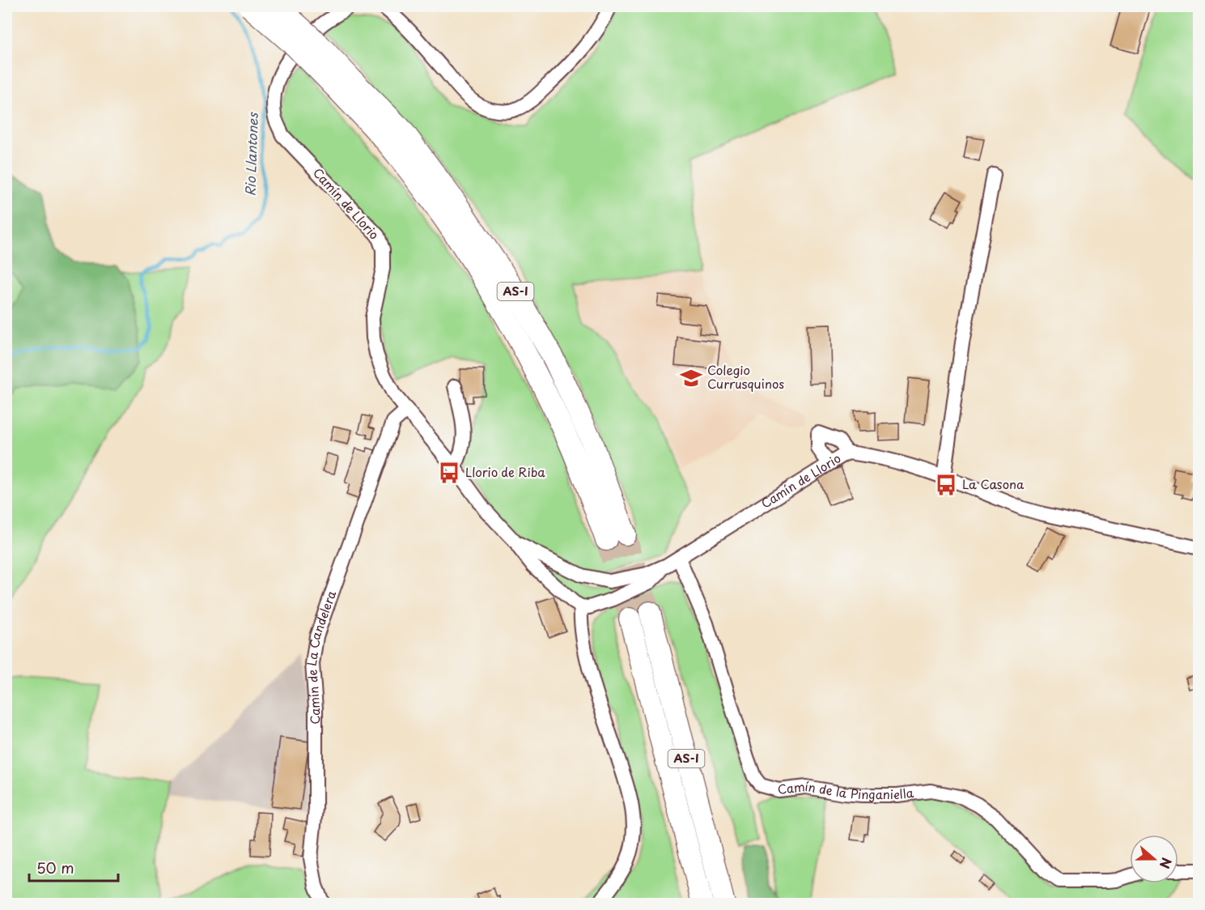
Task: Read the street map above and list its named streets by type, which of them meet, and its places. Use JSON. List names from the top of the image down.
{
  "streets": {
    "highway": ["AS-I"],
    "street": ["Camín de Llorio", "Camín de La Candelera", "Camín de la Pinganiella"]
  },
  "crossings": [
    ["Camín de Llorio", "Camín de La Candelera"],
    ["Camín de Llorio", "Camín de la Pinganiella"]
  ],
  "water": ["Rio Llantones"],
  "places": {
    "school or university": ["Colegio Currusquinos"],
    "bus stop": ["Llorio de Riba", "La Casona"]
  },
  "scale_bar": "50 m",
  "north": "right"
}
